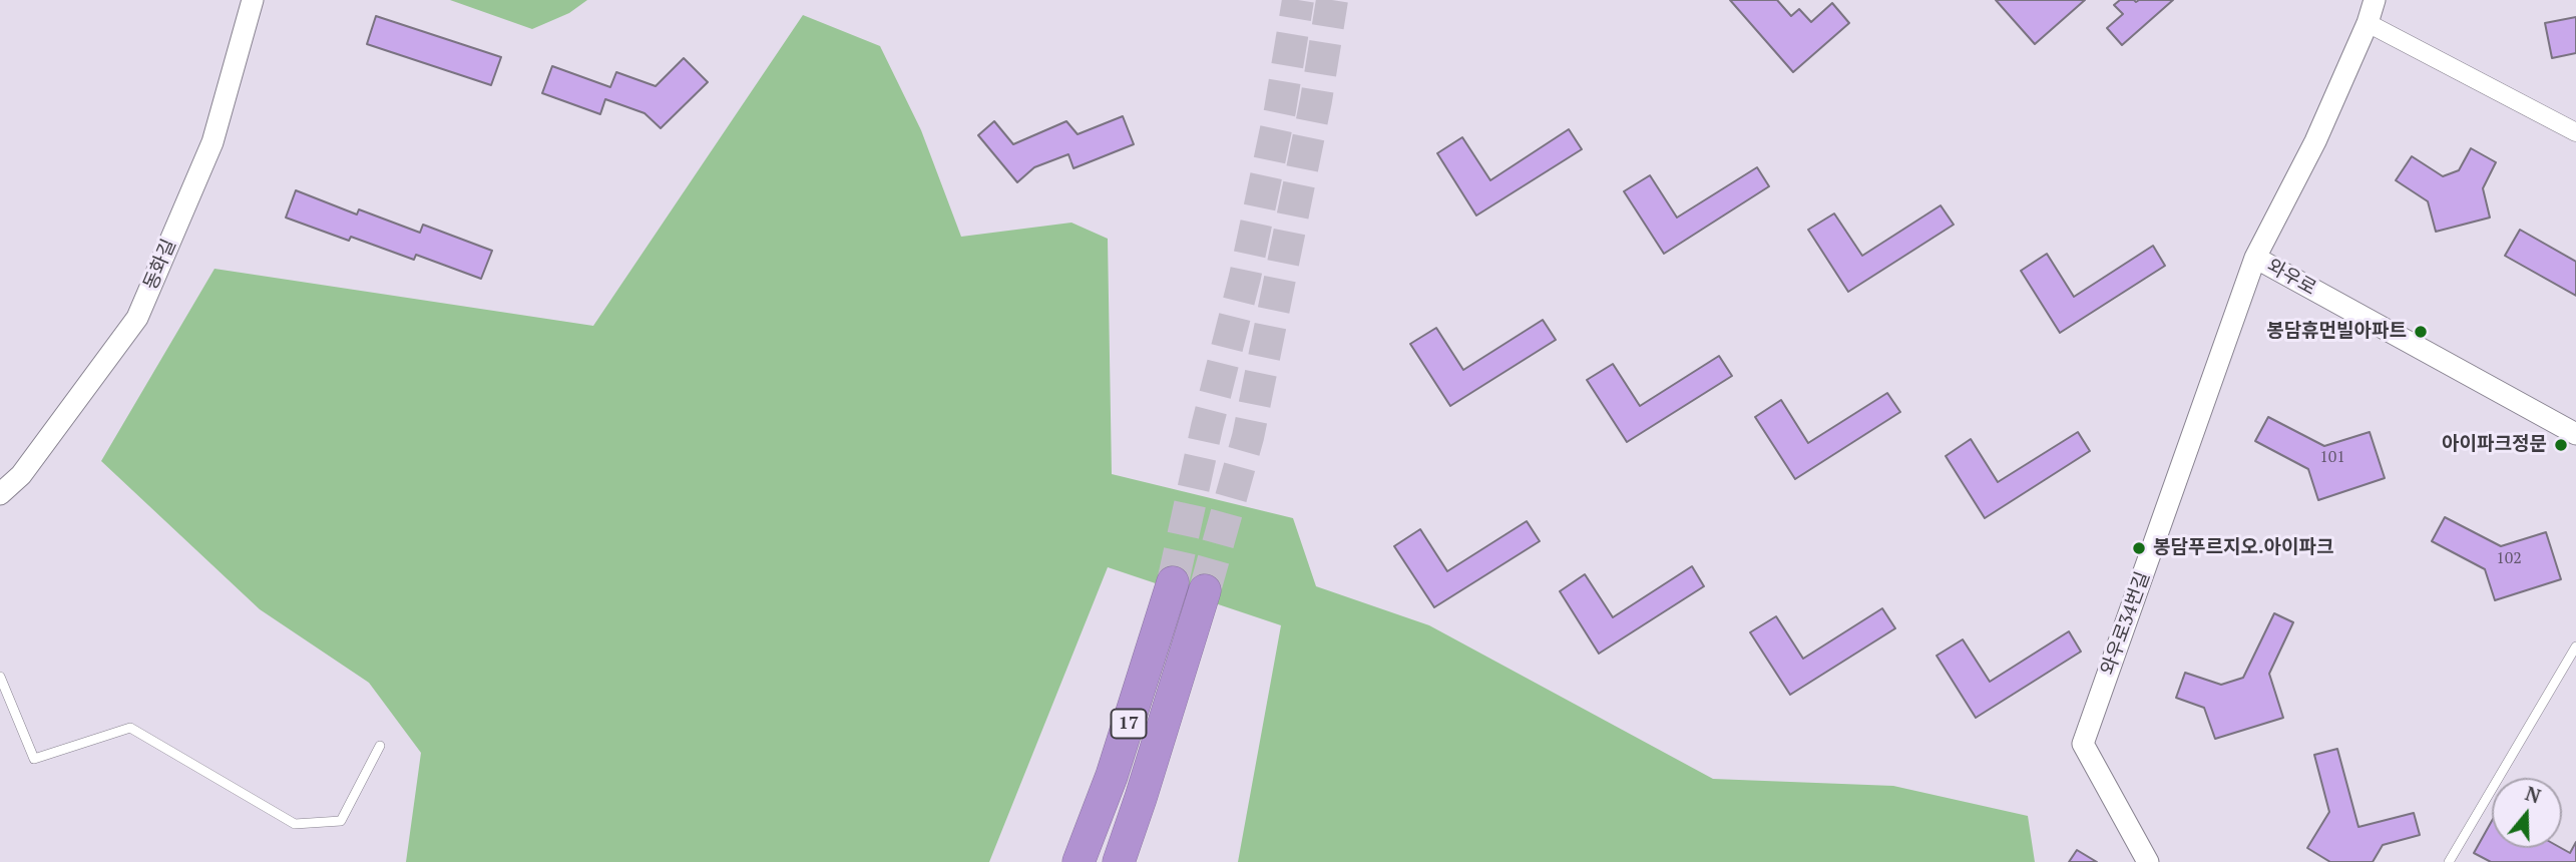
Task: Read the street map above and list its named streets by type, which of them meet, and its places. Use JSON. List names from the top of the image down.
{
  "streets": {
    "highway": ["17"],
    "street": ["동화길", "와우로", "와우로34번길"]
  },
  "crossings": [
    ["와우로", "와우로34번길"]
  ],
  "places": ["봉담휴먼빌아파트", "아이파크정문", "봉담푸르지오.아이파크"],
  "house_numbers": ["101", "102"],
  "north": "top"
}
